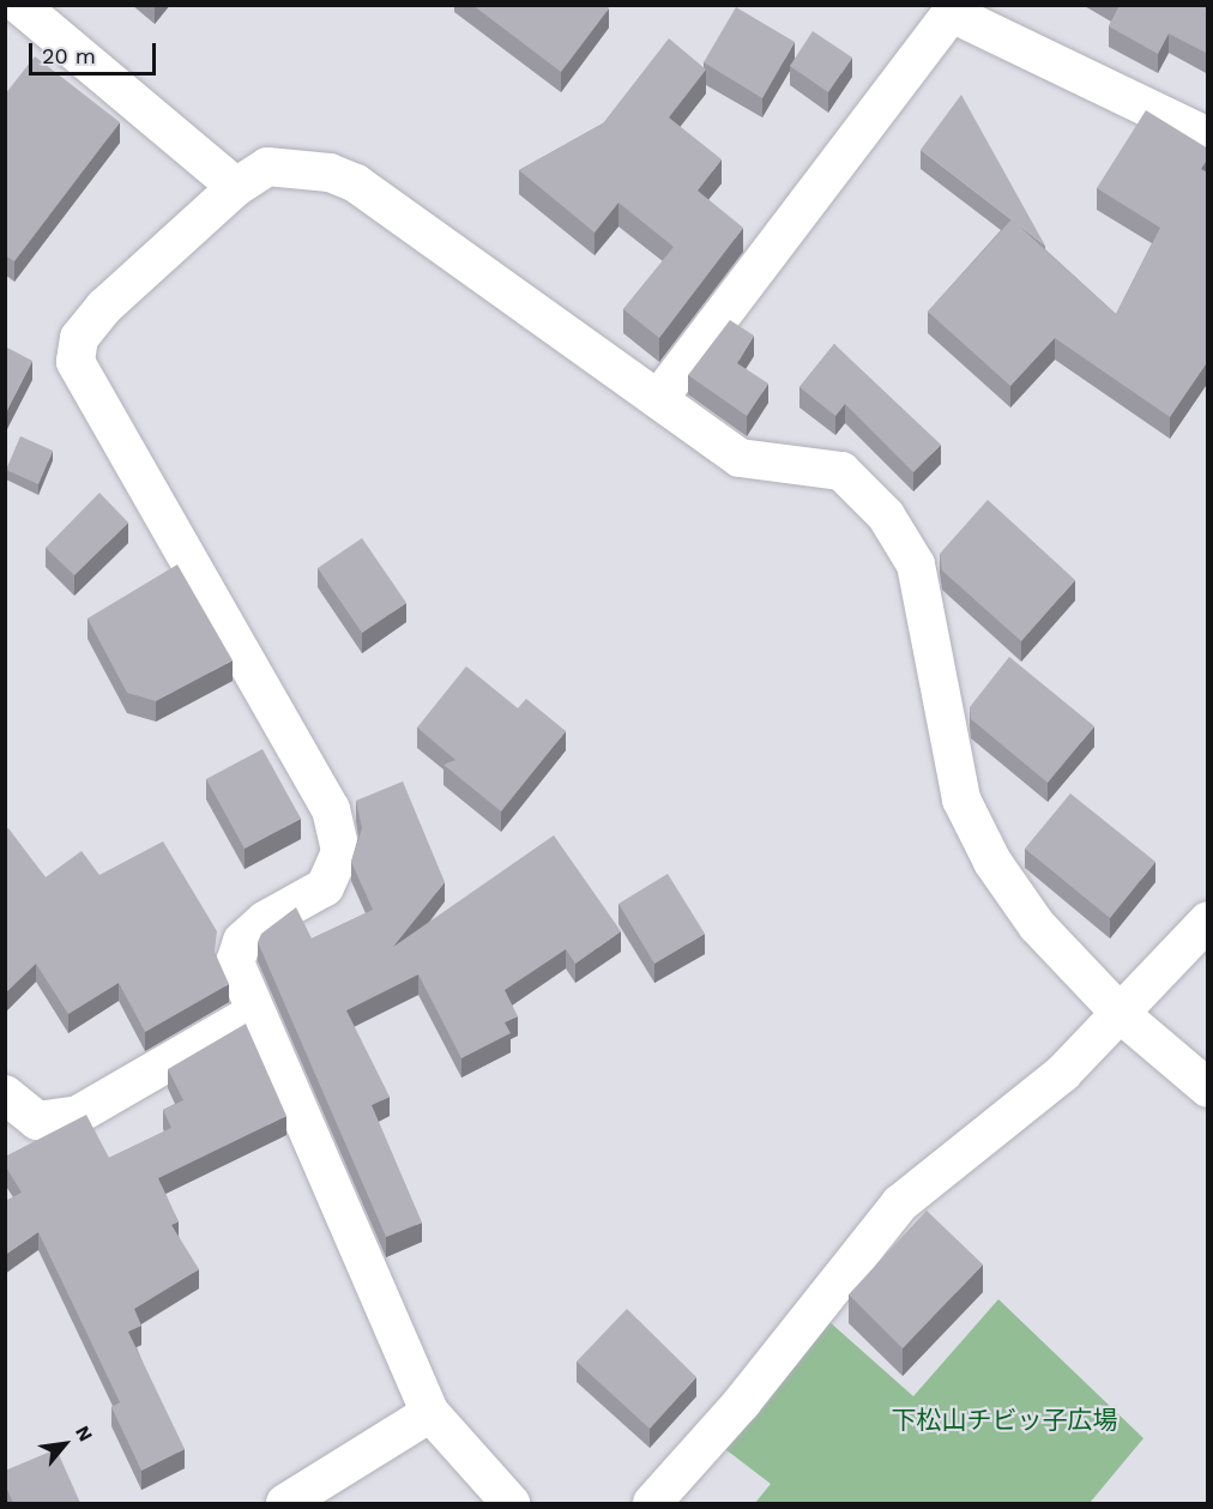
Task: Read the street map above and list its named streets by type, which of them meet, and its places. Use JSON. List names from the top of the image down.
{
  "parks": ["下松山チビッ子広場"],
  "scale_bar": "20 m",
  "north": "top right"
}
